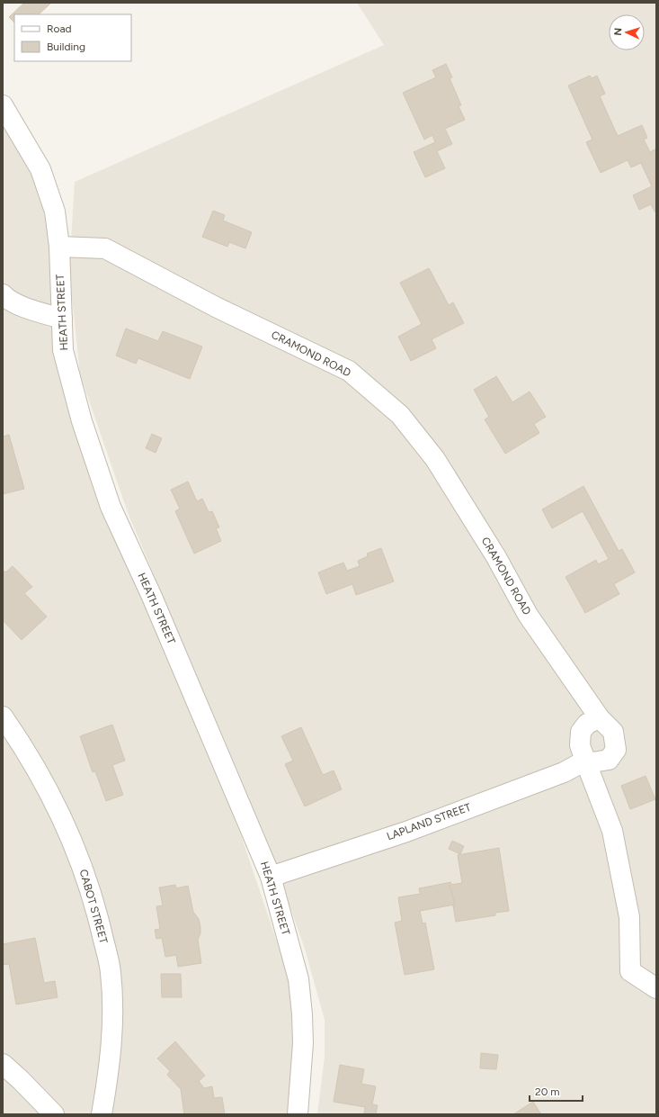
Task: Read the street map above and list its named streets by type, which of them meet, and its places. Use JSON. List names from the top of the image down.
{
  "streets": {
    "street": [
      "HEATH STREET",
      "CRAMOND ROAD",
      "LAPLAND STREET",
      "CABOT STREET"
    ]
  },
  "crossings": [
    ["HEATH STREET", "CRAMOND ROAD"],
    ["HEATH STREET", "LAPLAND STREET"],
    ["CRAMOND ROAD", "LAPLAND STREET"]
  ],
  "legend": ["Road", "Building"],
  "scale_bar": "20 m",
  "north": "left"
}
